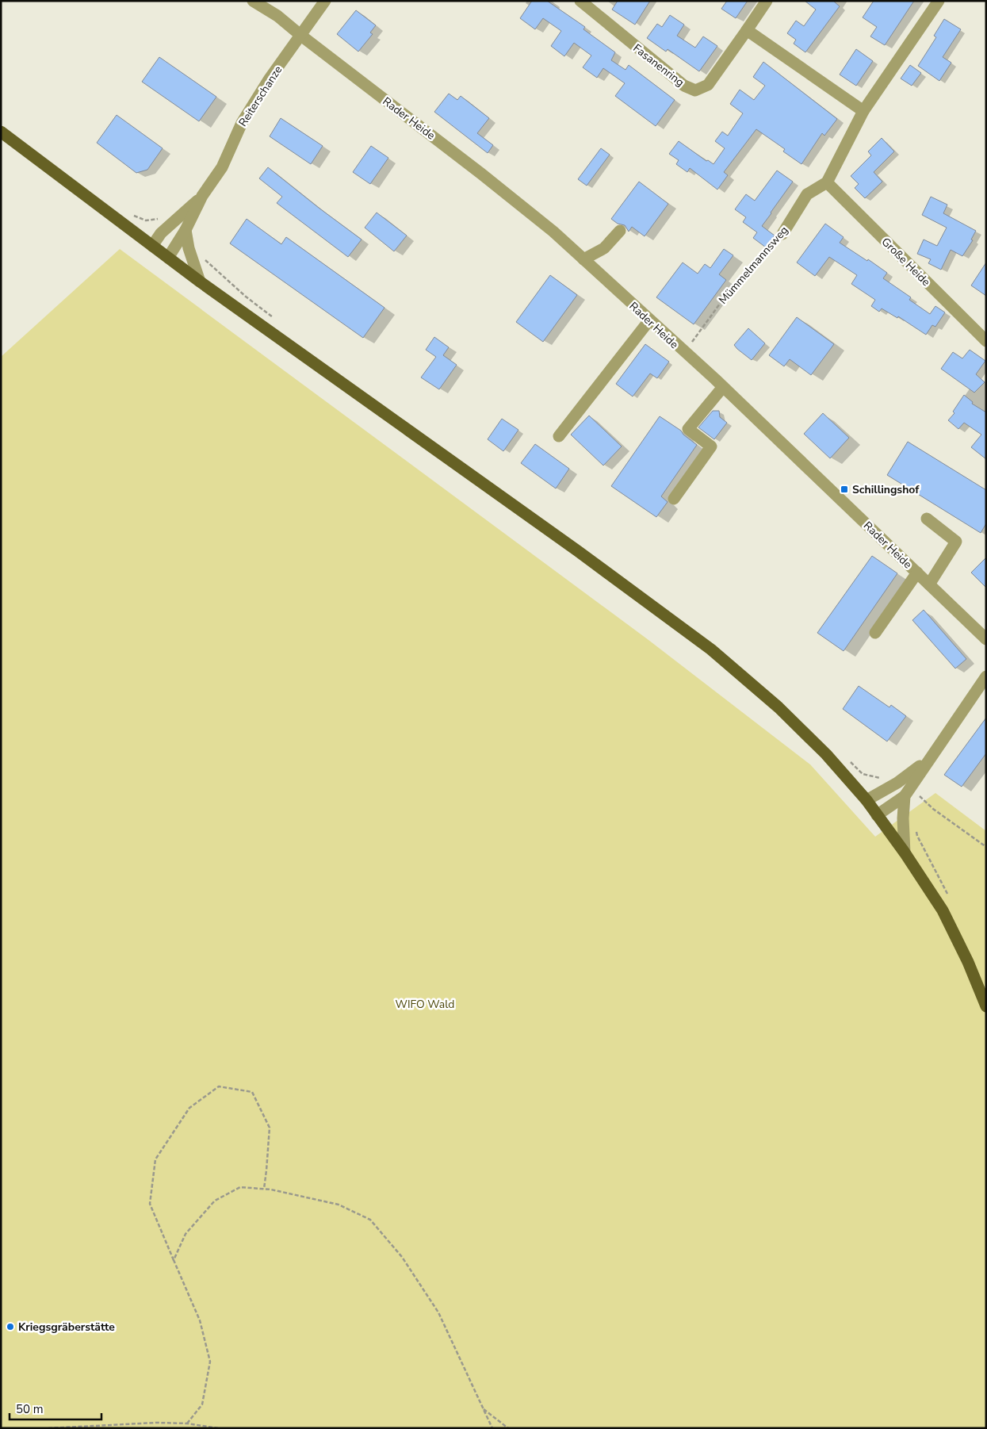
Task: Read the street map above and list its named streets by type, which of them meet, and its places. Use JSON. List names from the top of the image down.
{
  "streets": {
    "street": [
      "Fasanenring",
      "Reiterschanze",
      "Rader Heide",
      "Große Heide",
      "Mümmelmannsweg"
    ]
  },
  "crossings": [
    ["Reiterschanze", "Rader Heide"],
    ["Rader Heide", "Mümmelmannsweg"],
    ["Große Heide", "Mümmelmannsweg"]
  ],
  "parks": ["WIFO Wald"],
  "places": {
    "transit": ["Schillingshof"],
    "other": ["Kriegsgräberstätte"]
  },
  "scale_bar": "50 m"
}
